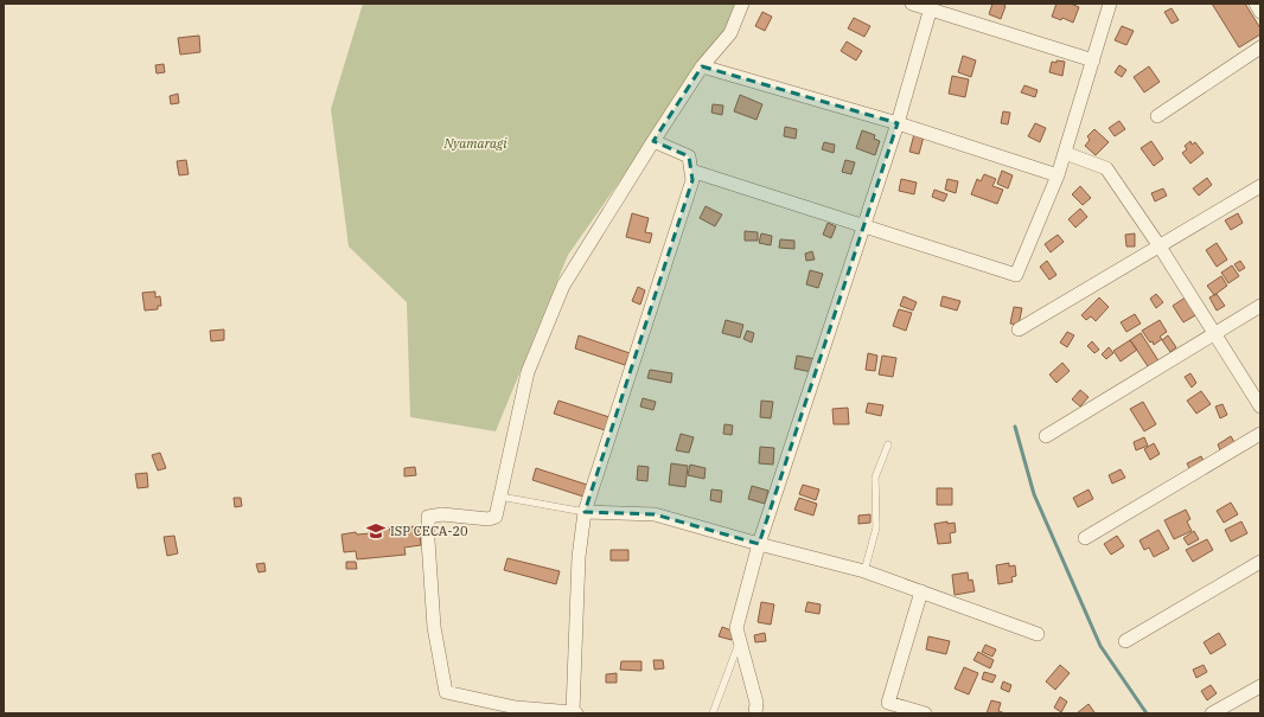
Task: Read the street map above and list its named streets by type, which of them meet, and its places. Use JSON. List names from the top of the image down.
{
  "parks": ["Nyamaragi"],
  "places": {
    "school or university": ["ISP CECA-20"]
  }
}
